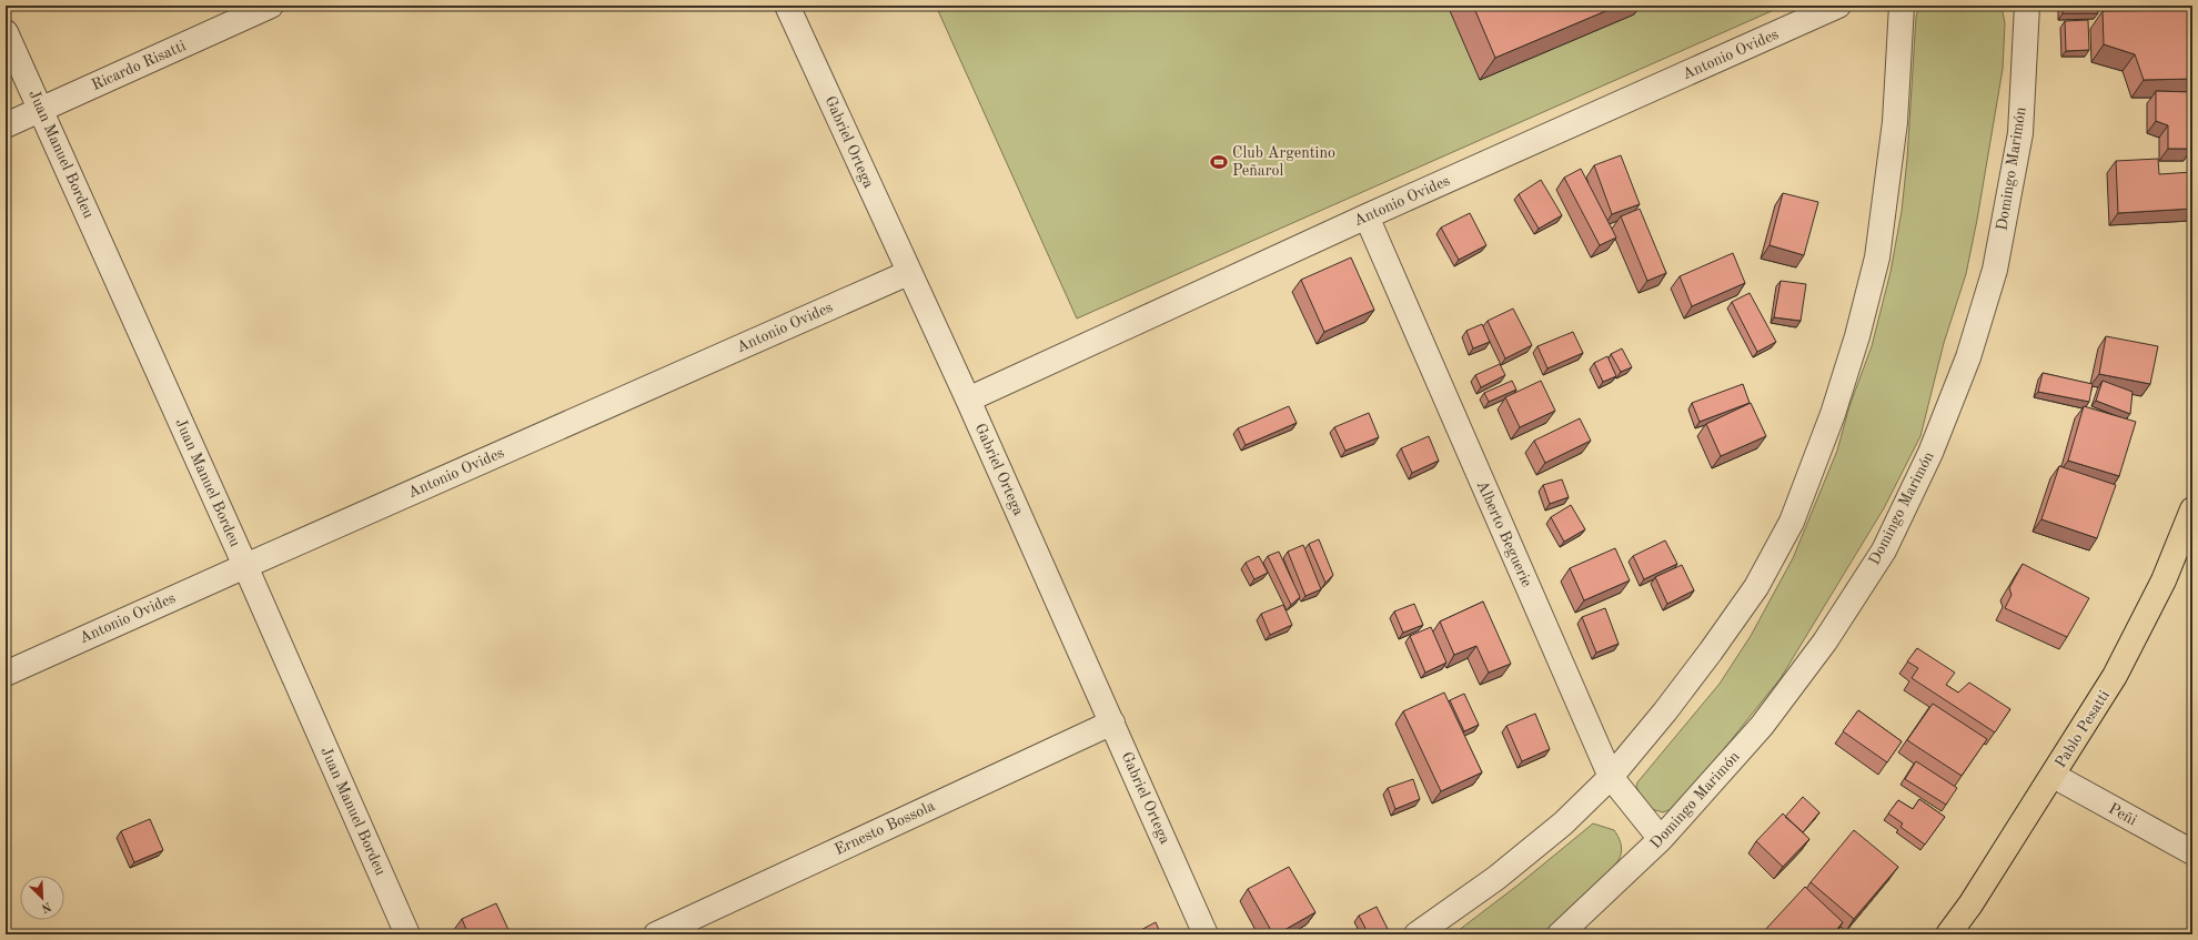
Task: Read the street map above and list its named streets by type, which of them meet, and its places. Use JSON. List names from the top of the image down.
{
  "streets": {
    "main road": ["Pablo Pesatti"],
    "street": [
      "Antonio Ovides",
      "Ricardo Risatti",
      "Gabriel Ortega",
      "Juan Manuel Bordeu",
      "Domingo Marimón",
      "Alberto Beguerie",
      "Peñi",
      "Ernesto Bossola"
    ]
  },
  "crossings": [
    ["Antonio Ovides", "Gabriel Ortega"],
    ["Antonio Ovides", "Juan Manuel Bordeu"],
    ["Antonio Ovides", "Alberto Beguerie"],
    ["Ricardo Risatti", "Juan Manuel Bordeu"],
    ["Gabriel Ortega", "Ernesto Bossola"],
    ["Domingo Marimón", "Alberto Beguerie"],
    ["Pablo Pesatti", "Peñi"]
  ],
  "places": {
    "sports": ["Club Argentino Peñarol"]
  },
  "north": "bottom right"
}
